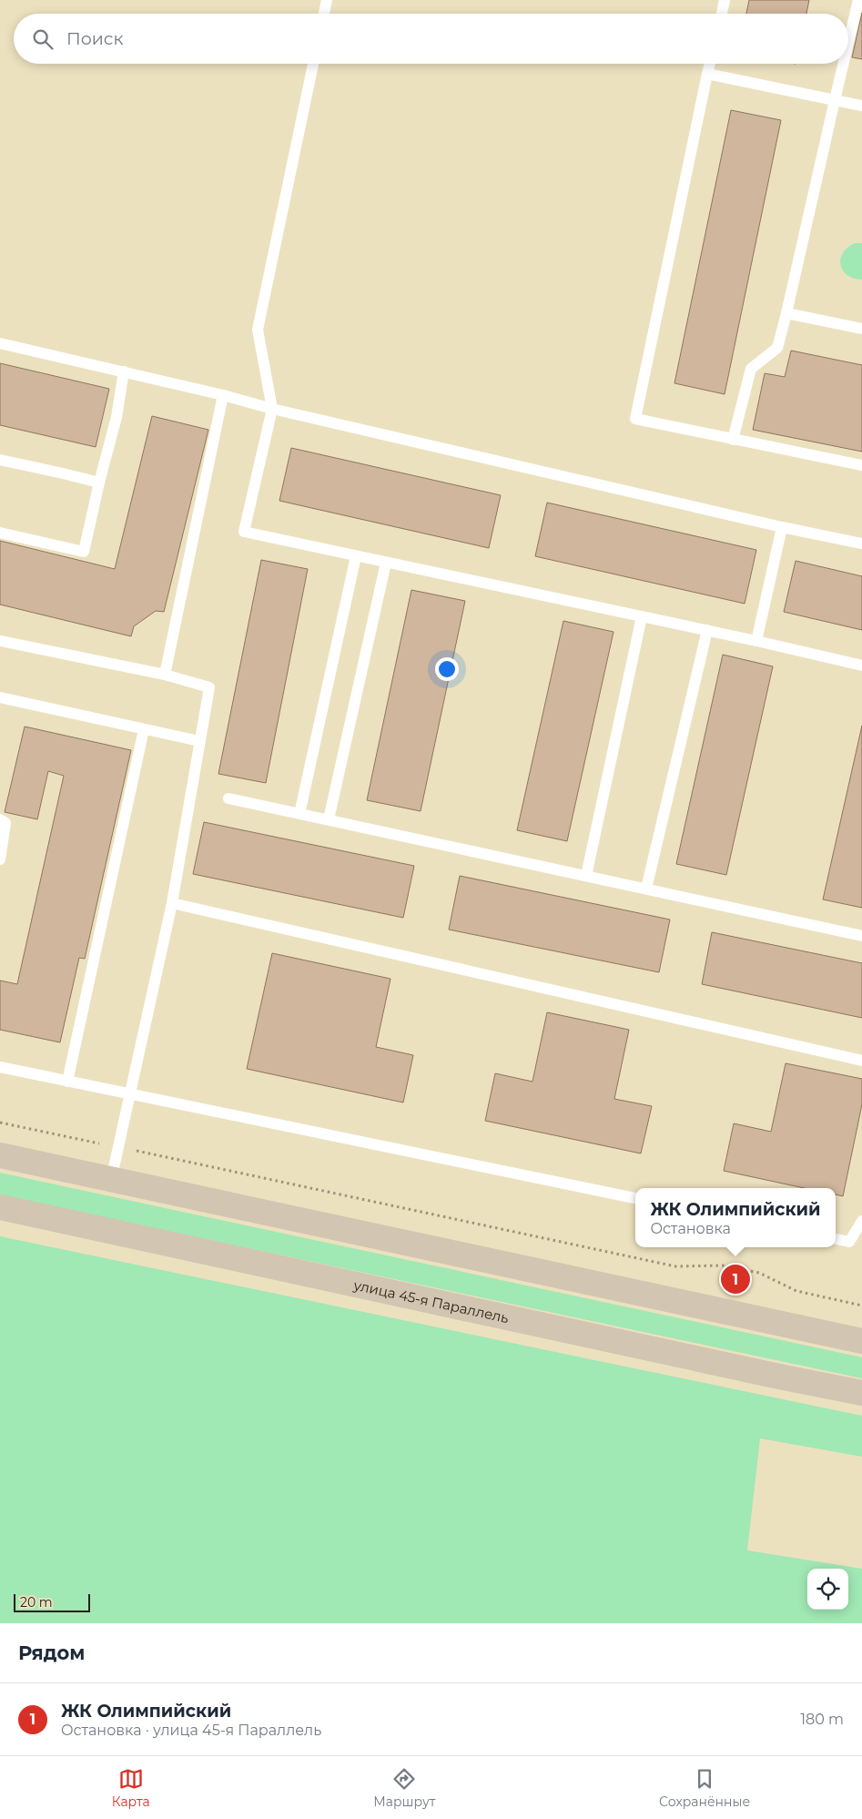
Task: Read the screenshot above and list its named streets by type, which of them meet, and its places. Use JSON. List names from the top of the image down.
{
  "streets": {
    "main road": ["улица 45-я Параллель"]
  },
  "scale_bar": "20 m",
  "page": {
    "search": "Поиск",
    "popup": ["ЖК Олимпийский", "Остановка"],
    "pins": "1",
    "scale": "20 m",
    "heading": "Рядом",
    "list": [
      {
        "mark": "1",
        "name": "ЖК Олимпийский",
        "note": "Остановка · улица 45-я Параллель",
        "value": "180 m"
      }
    ],
    "nav": ["Карта", "Маршрут", "Сохранённые"]
  }
}
